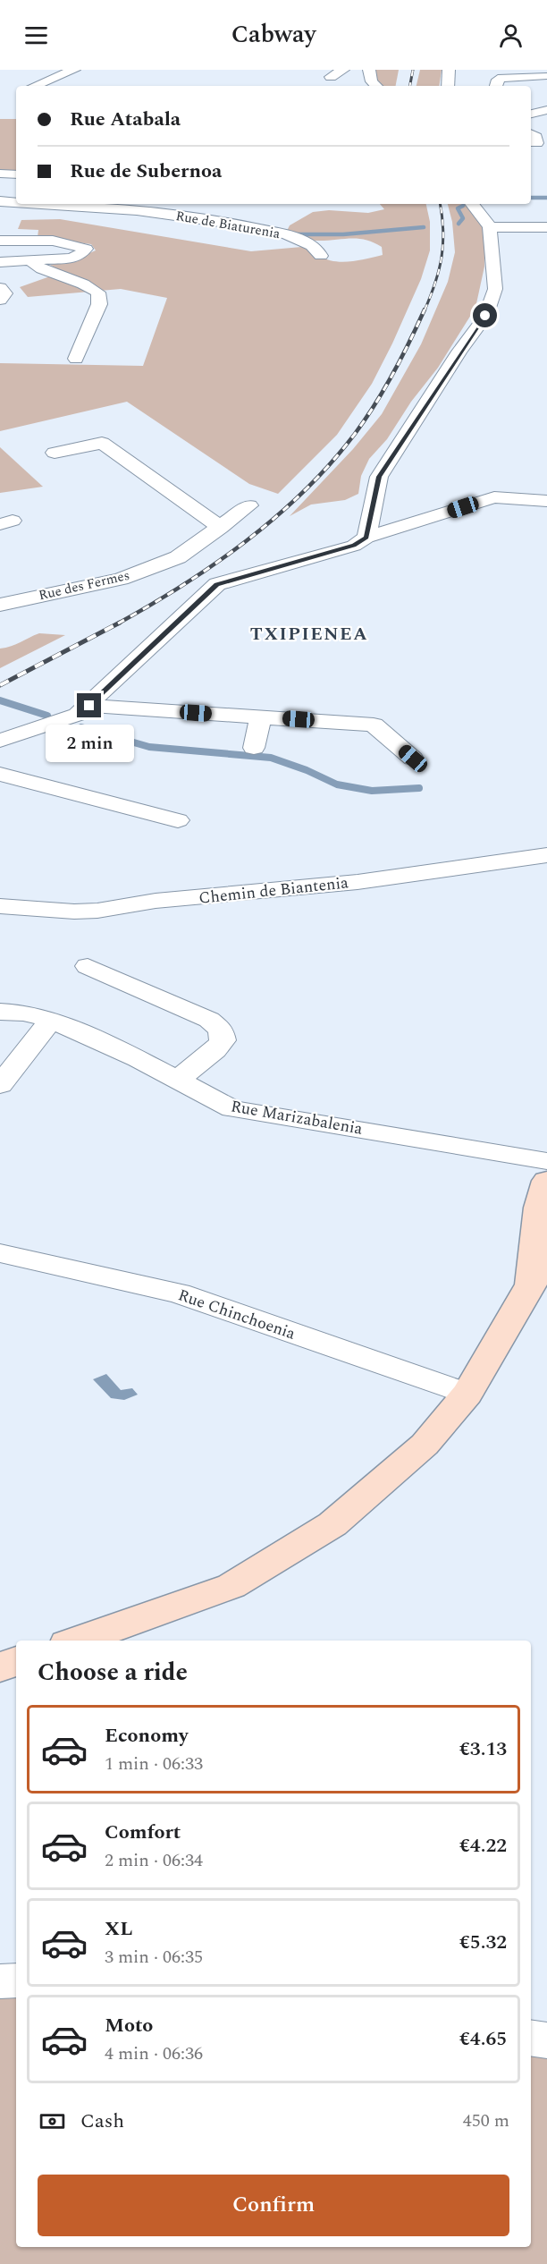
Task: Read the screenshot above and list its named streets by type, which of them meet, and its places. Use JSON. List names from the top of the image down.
{
  "streets": {
    "street": [
      "Rue de Biaturenia",
      "Rue des Fermes",
      "Chemin de Biantenia",
      "Rue Marizabalenia",
      "Rue Chinchoenia"
    ]
  },
  "districts": ["TXIPIENEA"],
  "page": {
    "header": "Cabway",
    "banner": ["Rue Atabala", "Rue de Subernoa"],
    "bubble": "2 min",
    "heading": "Choose a ride",
    "list": [
      {
        "name": "Economy",
        "note": "1 min · 06:33",
        "value": "€3.13"
      },
      {
        "name": "Comfort",
        "note": "2 min · 06:34",
        "value": "€4.22"
      },
      {
        "name": "XL",
        "note": "3 min · 06:35",
        "value": "€5.32"
      },
      {
        "name": "Moto",
        "note": "4 min · 06:36",
        "value": "€4.65"
      }
    ],
    "pay": ["Cash", "450 m"],
    "buttons": "Confirm"
  }
}
